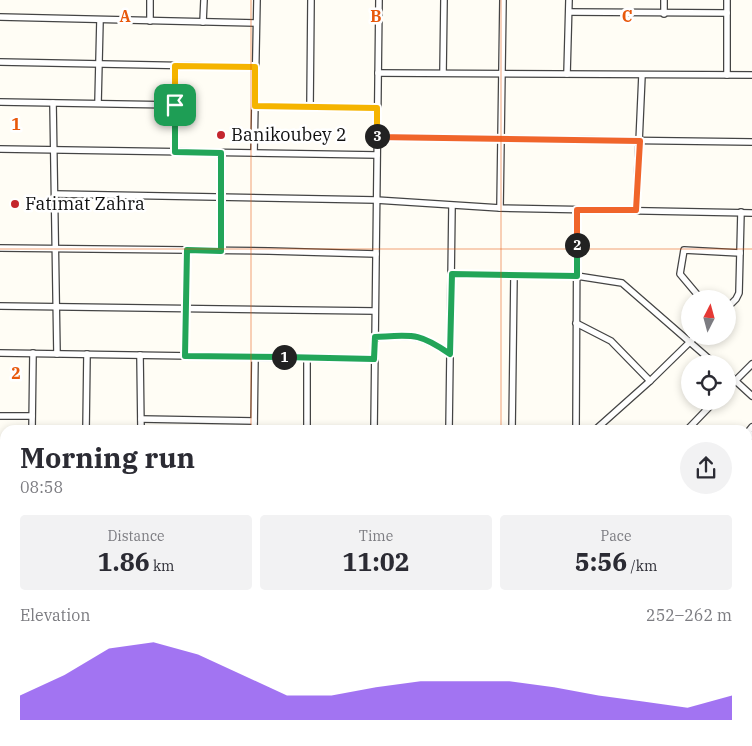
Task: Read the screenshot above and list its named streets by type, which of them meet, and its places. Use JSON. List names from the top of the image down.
{
  "places": ["Banikoubey 2", "Fatimat Zahra"],
  "north": "top",
  "page": {
    "pins": ["3", "2", "1"],
    "heading": ["Morning run", "08:58"],
    "stats": [
      ["Distance", "1.86 km"],
      ["Time", "11:02"],
      ["Pace", "5:56 /km"]
    ],
    "chart": ["Elevation", "252–262 m"]
  },
  "grid": {
    "columns": ["A", "B", "C"],
    "rows": ["1", "2"]
  }
}
